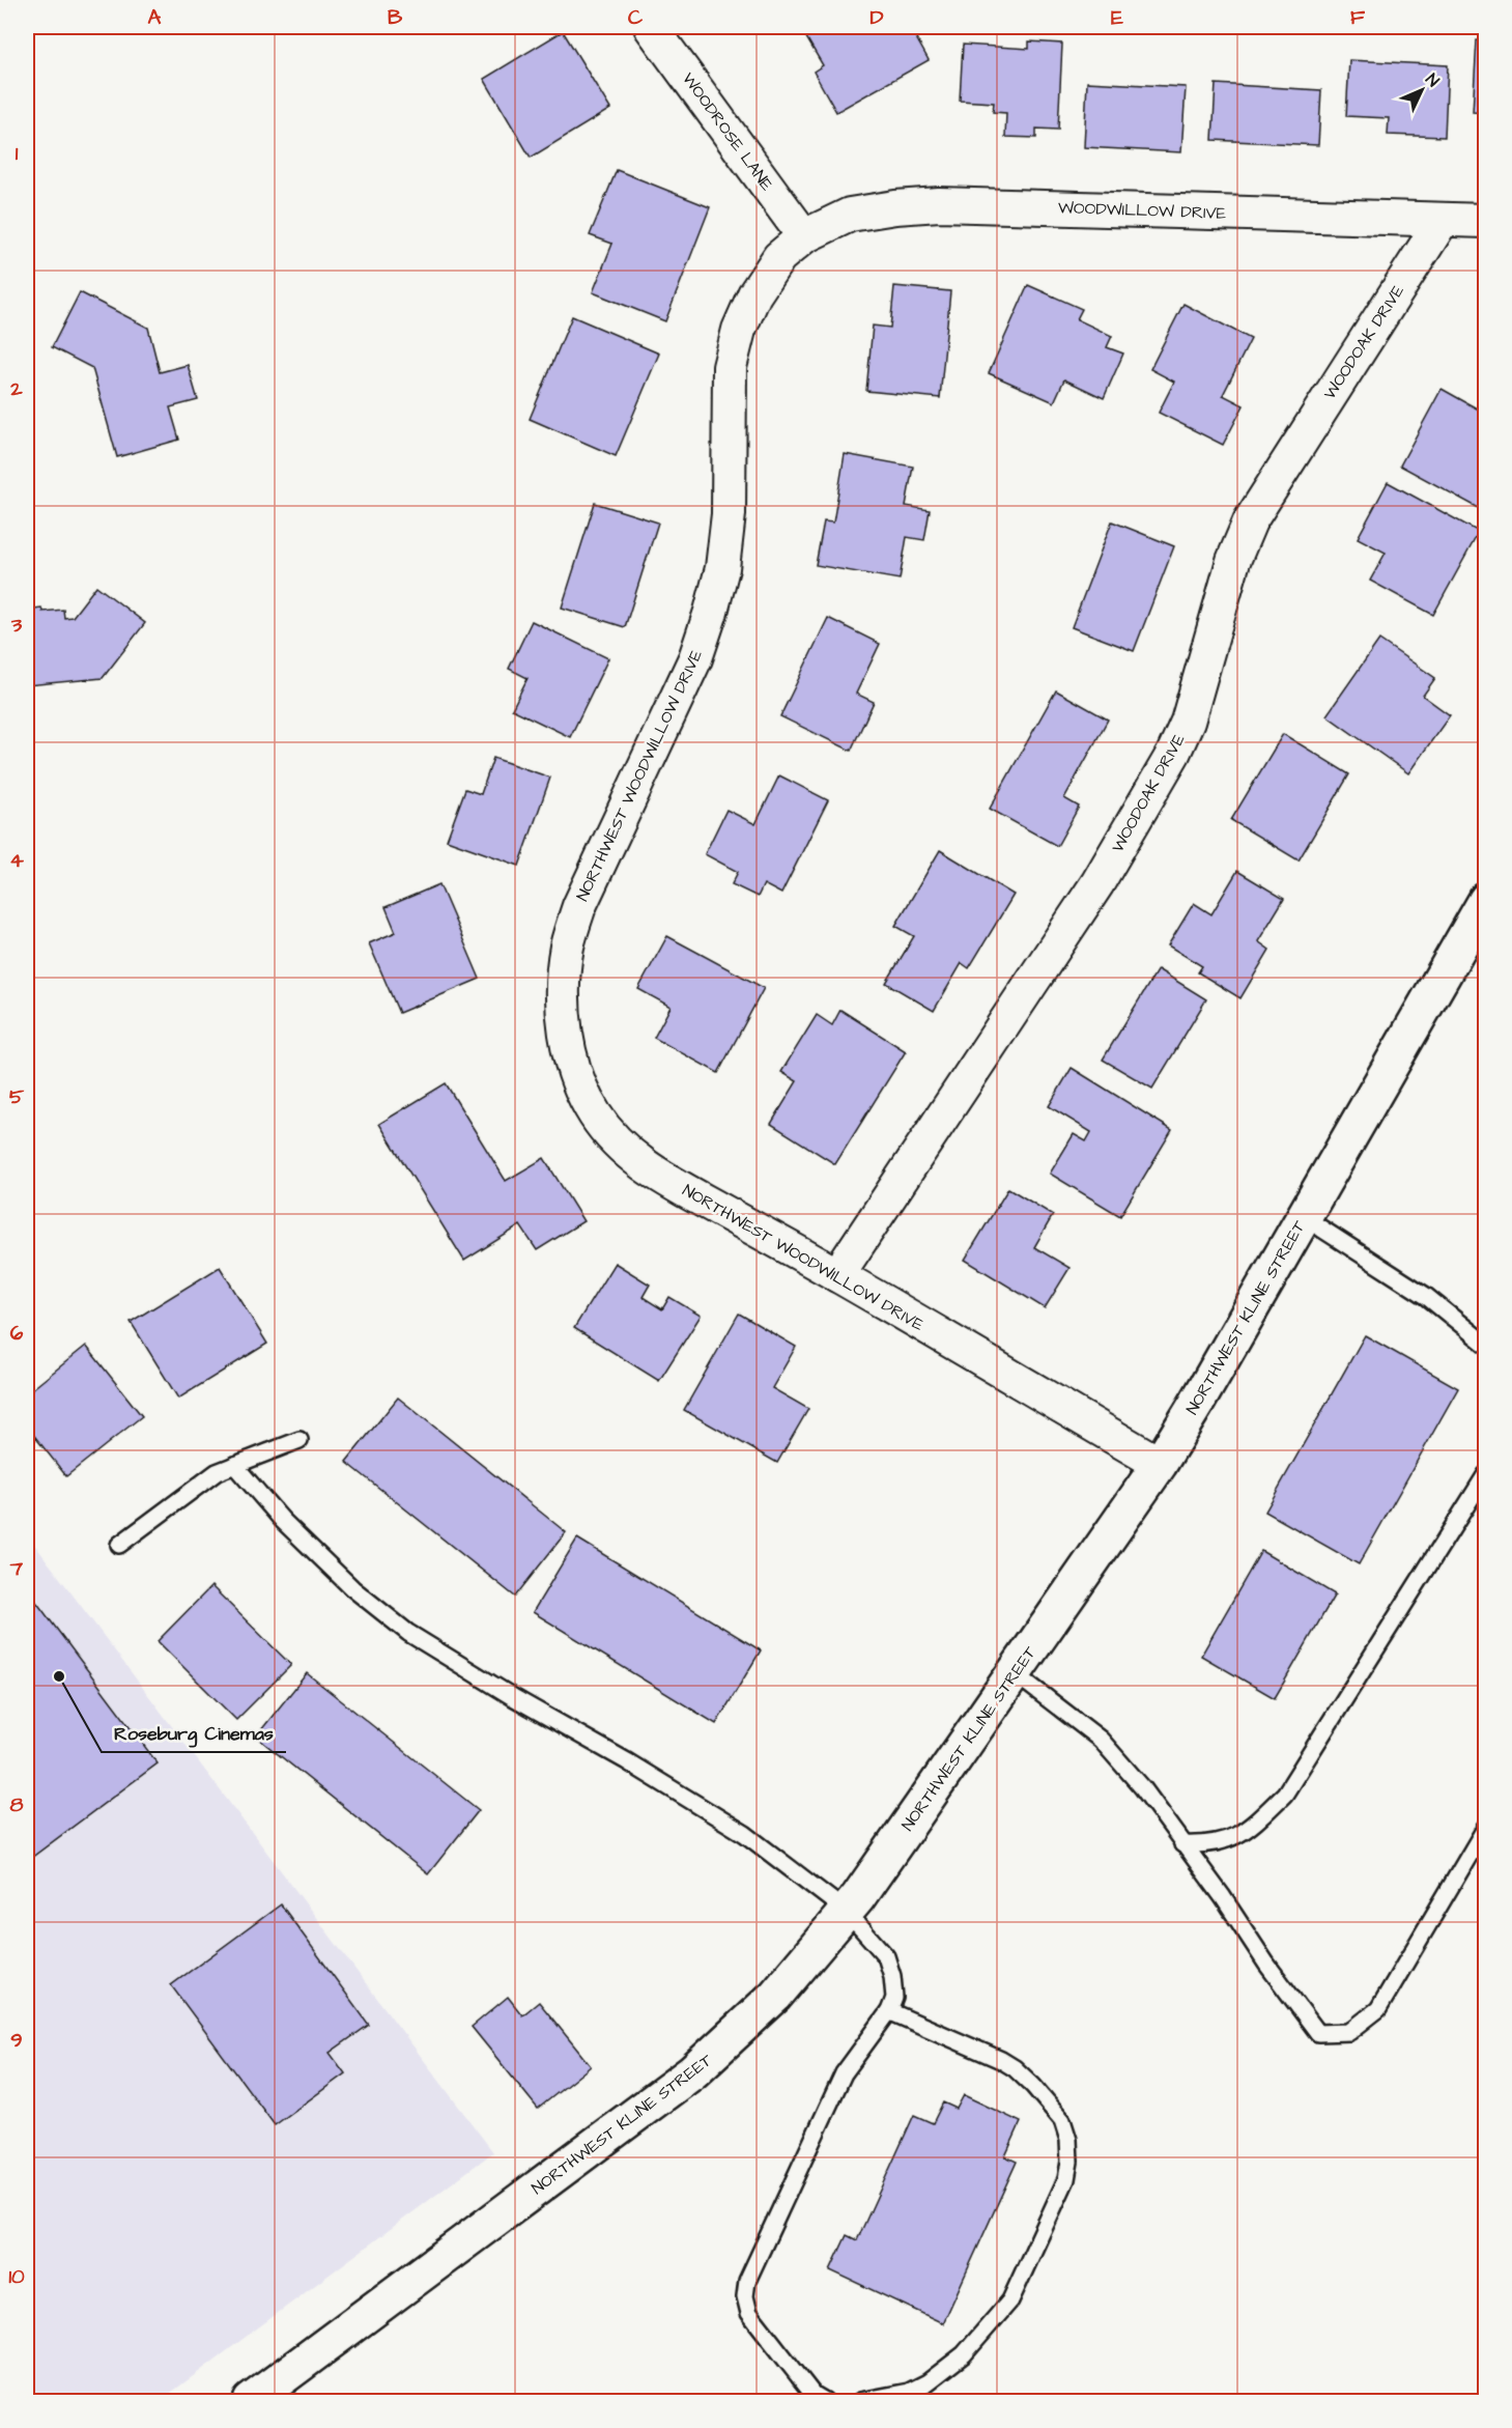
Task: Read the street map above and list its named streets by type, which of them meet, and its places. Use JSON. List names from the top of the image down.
{
  "streets": {
    "street": [
      "WOODROSE LANE",
      "WOODWILLOW DRIVE",
      "WOODOAK DRIVE",
      "NORTHWEST WOODWILLOW DRIVE",
      "NORTHWEST KLINE STREET"
    ]
  },
  "crossings": [
    ["WOODROSE LANE", "WOODWILLOW DRIVE"],
    ["WOODROSE LANE", "NORTHWEST WOODWILLOW DRIVE"],
    ["WOODWILLOW DRIVE", "WOODOAK DRIVE"],
    ["WOODWILLOW DRIVE", "NORTHWEST WOODWILLOW DRIVE"],
    ["WOODOAK DRIVE", "NORTHWEST WOODWILLOW DRIVE"],
    ["NORTHWEST WOODWILLOW DRIVE", "NORTHWEST KLINE STREET"]
  ],
  "places": ["Roseburg Cinemas"],
  "north": "top right",
  "grid": {
    "columns": [
      "A",
      "B",
      "C",
      "D",
      "E",
      "F"
    ],
    "rows": [
      "1",
      "2",
      "3",
      "4",
      "5",
      "6",
      "7",
      "8",
      "9",
      "10"
    ]
  }
}
